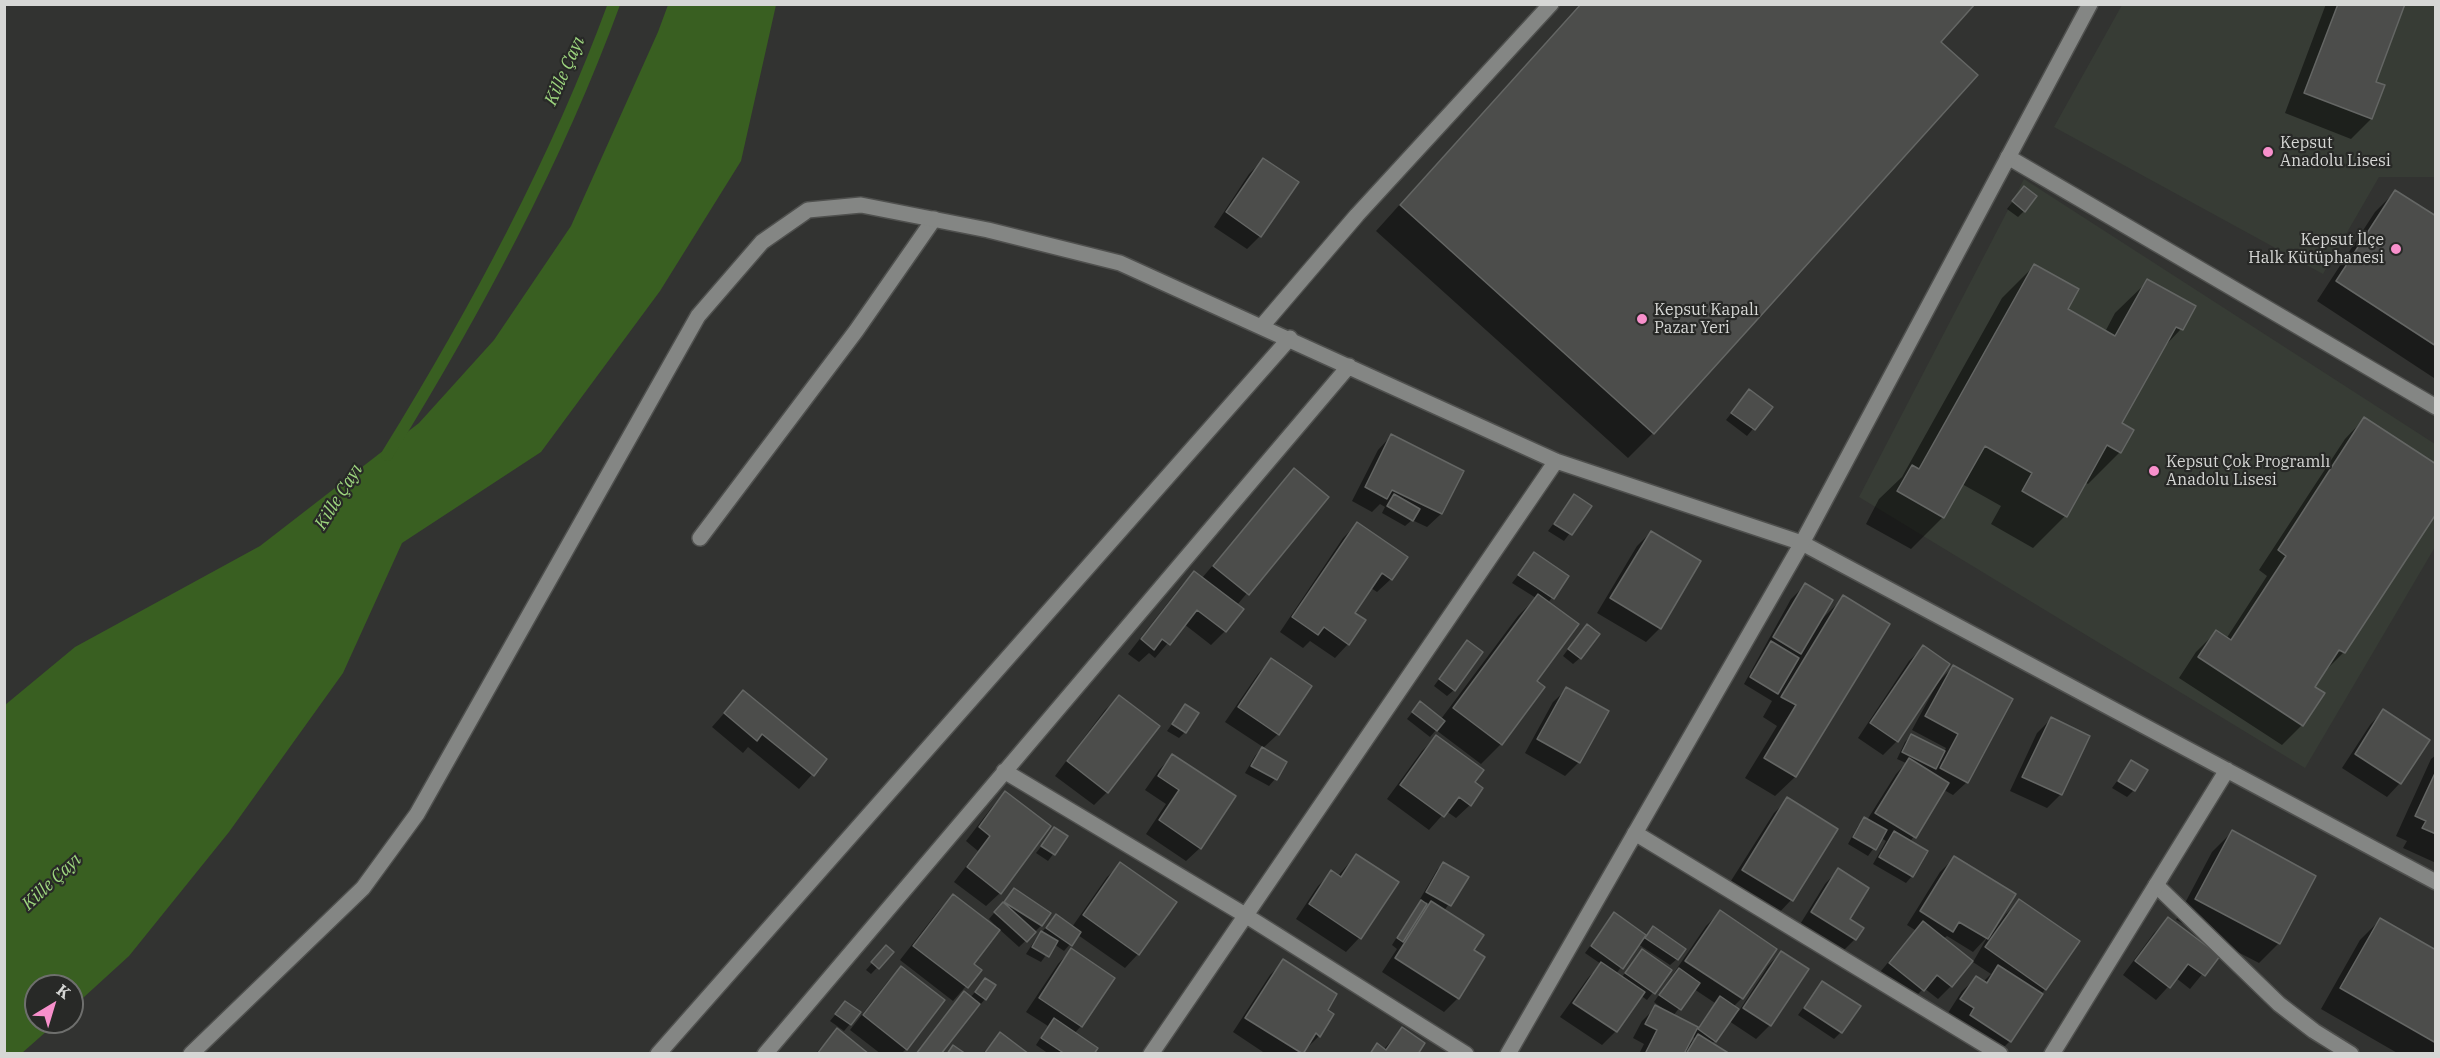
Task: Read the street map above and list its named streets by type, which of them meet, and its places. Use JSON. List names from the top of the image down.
{
  "water": ["Kille Çayı"],
  "places": [
    "Kepsut Anadolu Lisesi",
    "Kepsut İlçe Halk Kütüphanesi",
    "Kepsut Kapalı Pazar Yeri",
    "Kepsut Çok Programlı Anadolu Lisesi"
  ],
  "north": "top right"
}
